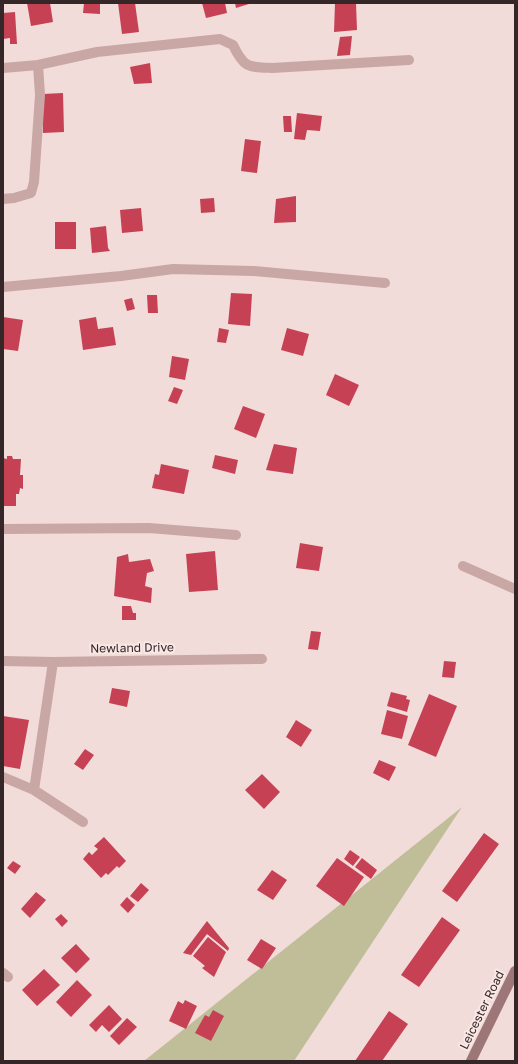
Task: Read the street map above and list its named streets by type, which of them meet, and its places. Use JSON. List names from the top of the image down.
{
  "streets": {
    "street": ["Newland Drive", "Leicester Road"]
  }
}
